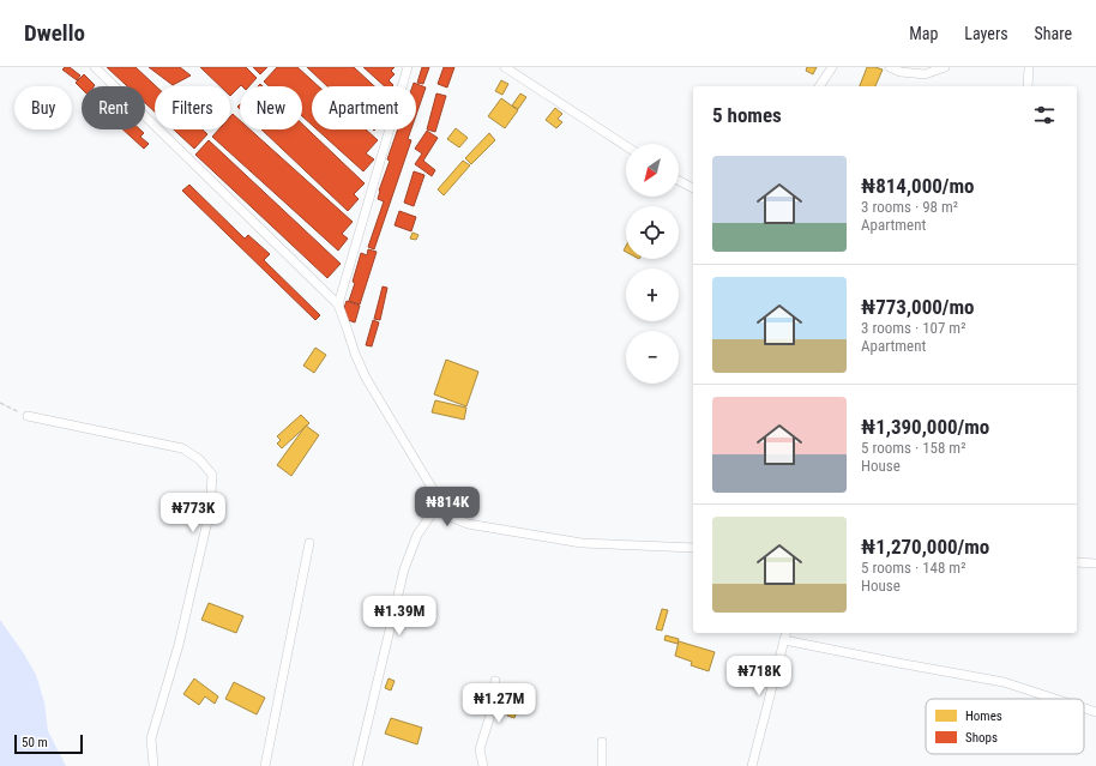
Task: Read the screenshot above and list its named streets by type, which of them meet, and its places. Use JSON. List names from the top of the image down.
{
  "legend": ["Homes", "Shops"],
  "scale_bar": "50 m",
  "north": "bottom left",
  "page": {
    "header": "Dwello",
    "nav": ["Map", "Layers", "Share"],
    "chip": [
      "Buy",
      "Rent",
      "Filters",
      "New",
      "Apartment"
    ],
    "heading": "5 homes",
    "map_buttons": ["+", "−"],
    "list": [
      {
        "name": "₦814,000/mo",
        "note": "3 rooms · 98 m² · Apartment"
      },
      {
        "name": "₦773,000/mo",
        "note": "3 rooms · 107 m² · Apartment"
      },
      {
        "name": "₦1,390,000/mo",
        "note": "5 rooms · 158 m² · House"
      },
      {
        "name": "₦1,270,000/mo",
        "note": "5 rooms · 148 m² · House"
      }
    ],
    "price": [
      "₦814K",
      "₦773K",
      "₦1.39M",
      "₦718K",
      "₦1.27M"
    ],
    "scale": "50 m"
  }
}
